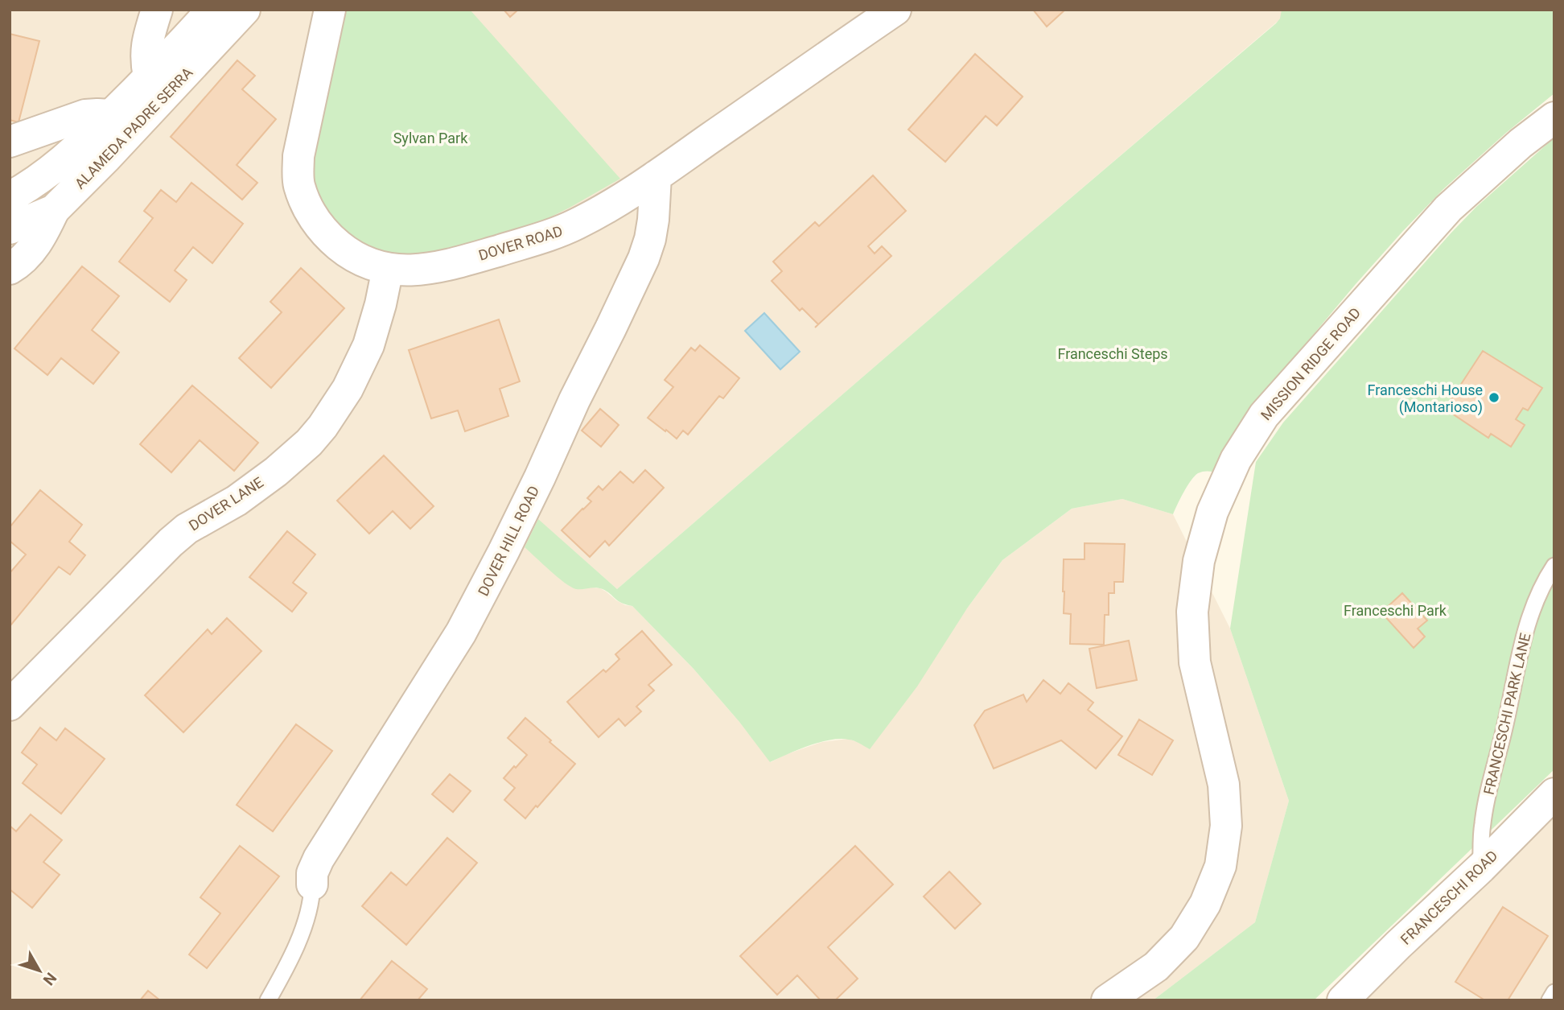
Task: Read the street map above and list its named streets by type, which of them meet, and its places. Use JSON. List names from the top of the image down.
{
  "streets": {
    "street": [
      "ALAMEDA PADRE SERRA",
      "DOVER ROAD",
      "MISSION RIDGE ROAD",
      "DOVER LANE",
      "DOVER HILL ROAD",
      "FRANCESCHI ROAD"
    ],
    "lane": ["FRANCESCHI PARK LANE"]
  },
  "crossings": [
    ["DOVER ROAD", "DOVER LANE"],
    ["DOVER ROAD", "DOVER HILL ROAD"],
    ["FRANCESCHI PARK LANE", "FRANCESCHI ROAD"]
  ],
  "parks": ["Sylvan Park", "Franceschi Steps", "Franceschi Park"],
  "places": ["Franceschi House (Montarioso)"],
  "north": "bottom right"
}
